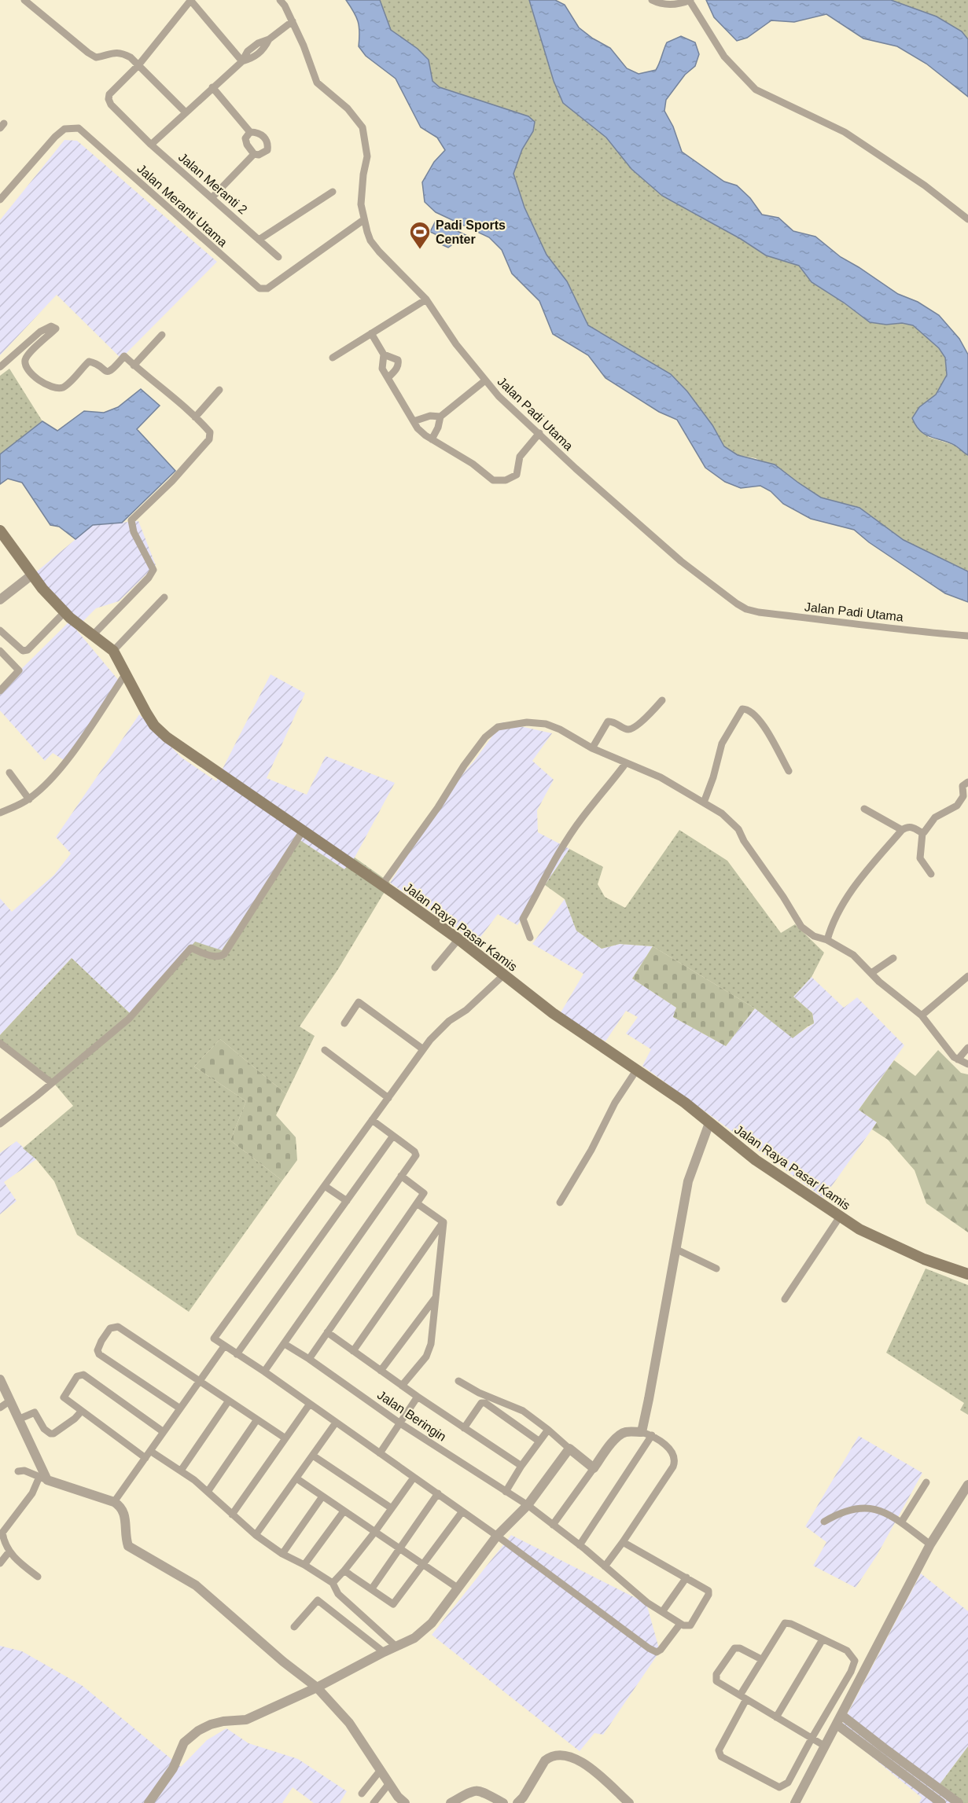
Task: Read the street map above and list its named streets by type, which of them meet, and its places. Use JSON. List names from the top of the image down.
{
  "streets": {
    "main road": ["Jalan Raya Pasar Kamis"],
    "street": [
      "Jalan Meranti 2",
      "Jalan Meranti Utama",
      "Jalan Padi Utama",
      "Jalan Beringin"
    ]
  },
  "crossings": [
    ["Jalan Meranti 2", "Jalan Meranti Utama"],
    ["Jalan Meranti Utama", "Jalan Padi Utama"]
  ],
  "places": {
    "sports": ["Padi Sports Center"]
  }
}
